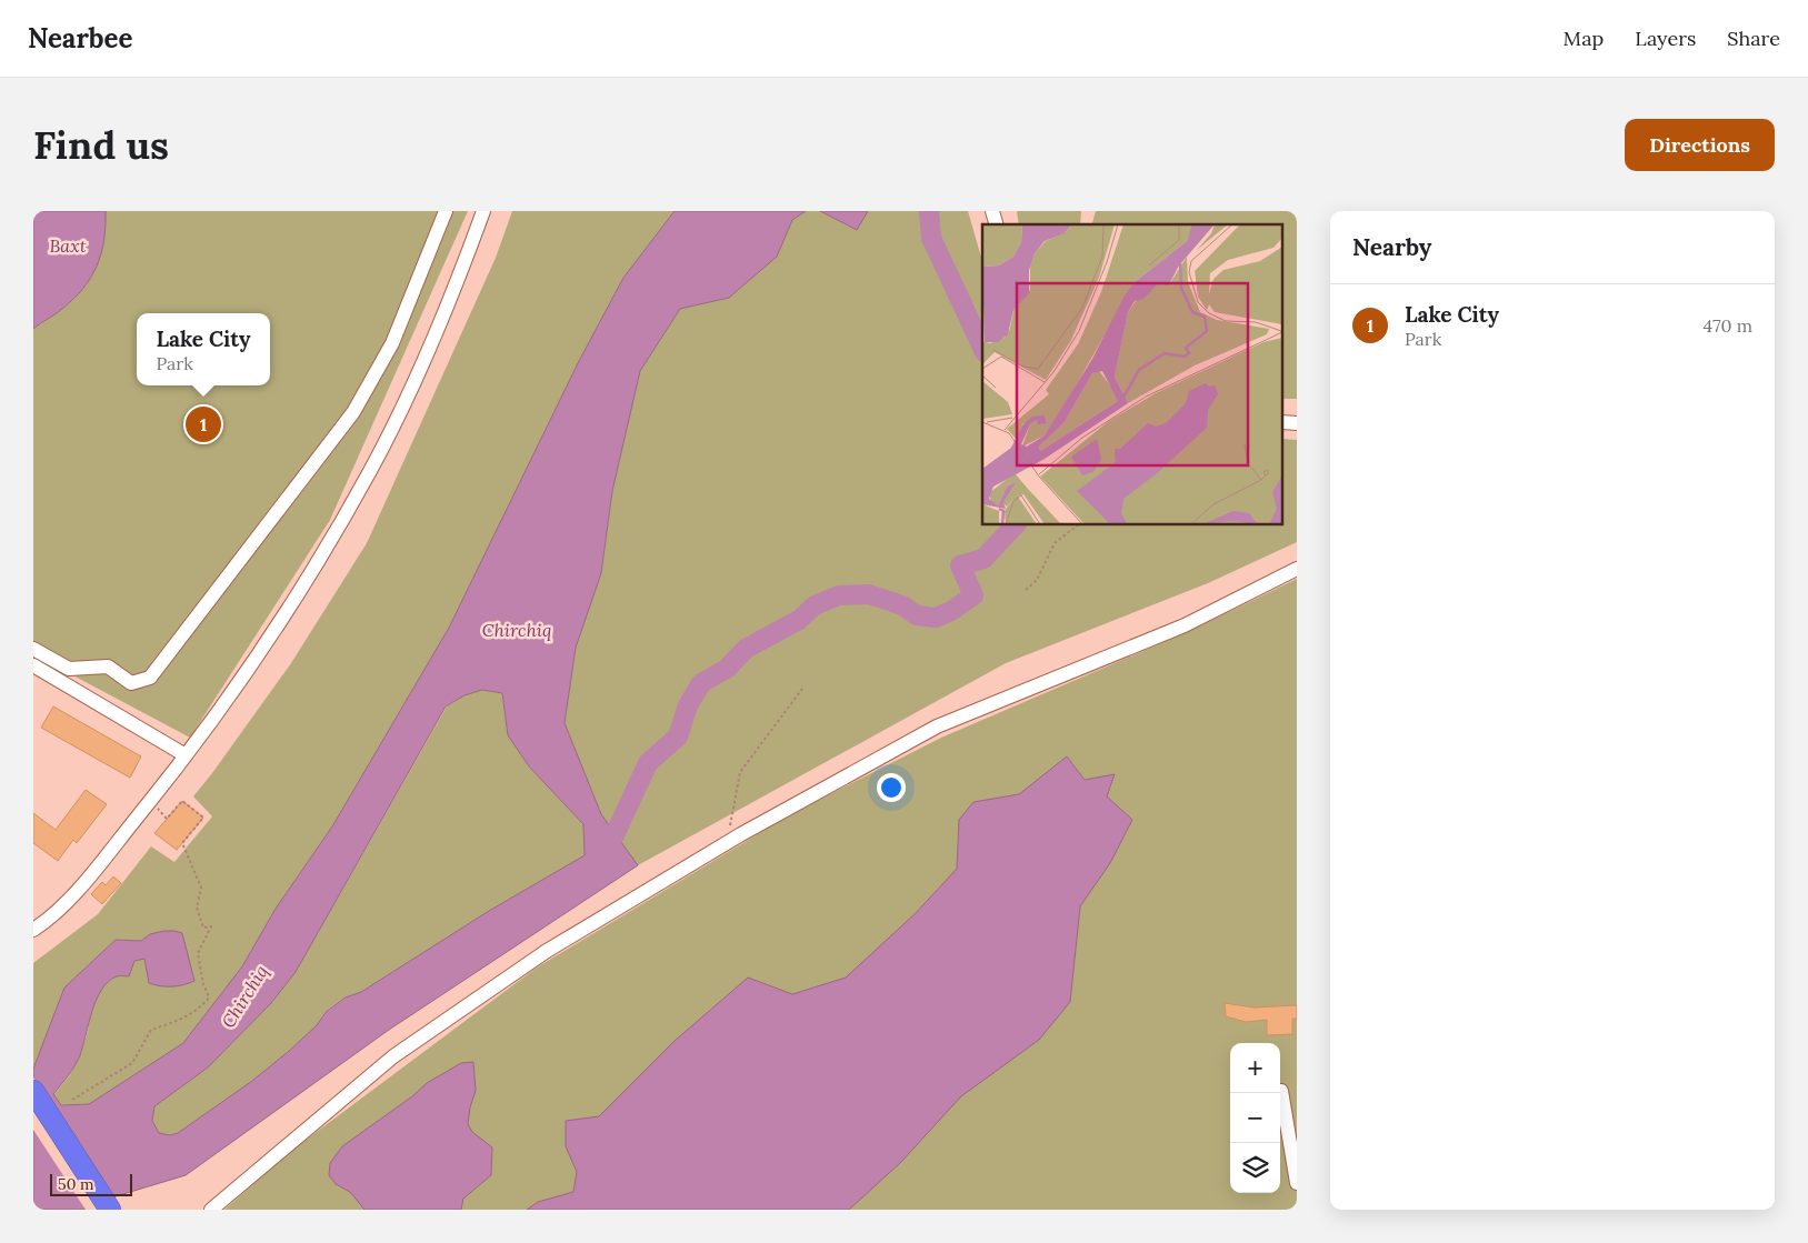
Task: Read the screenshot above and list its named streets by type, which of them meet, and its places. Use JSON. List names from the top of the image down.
{
  "water": ["Baхt", "Chirchiq"],
  "scale_bar": "50 m",
  "page": {
    "header": "Nearbee",
    "nav": ["Map", "Layers", "Share"],
    "buttons": "Directions",
    "title": "Find us",
    "heading": "Nearby",
    "list": [
      {
        "mark": "1",
        "name": "Lake City",
        "note": "Park",
        "value": "470 m"
      }
    ],
    "popup": ["Lake City", "Park"],
    "pins": "1",
    "map_buttons": ["+", "−"],
    "scale": "50 m"
  }
}
